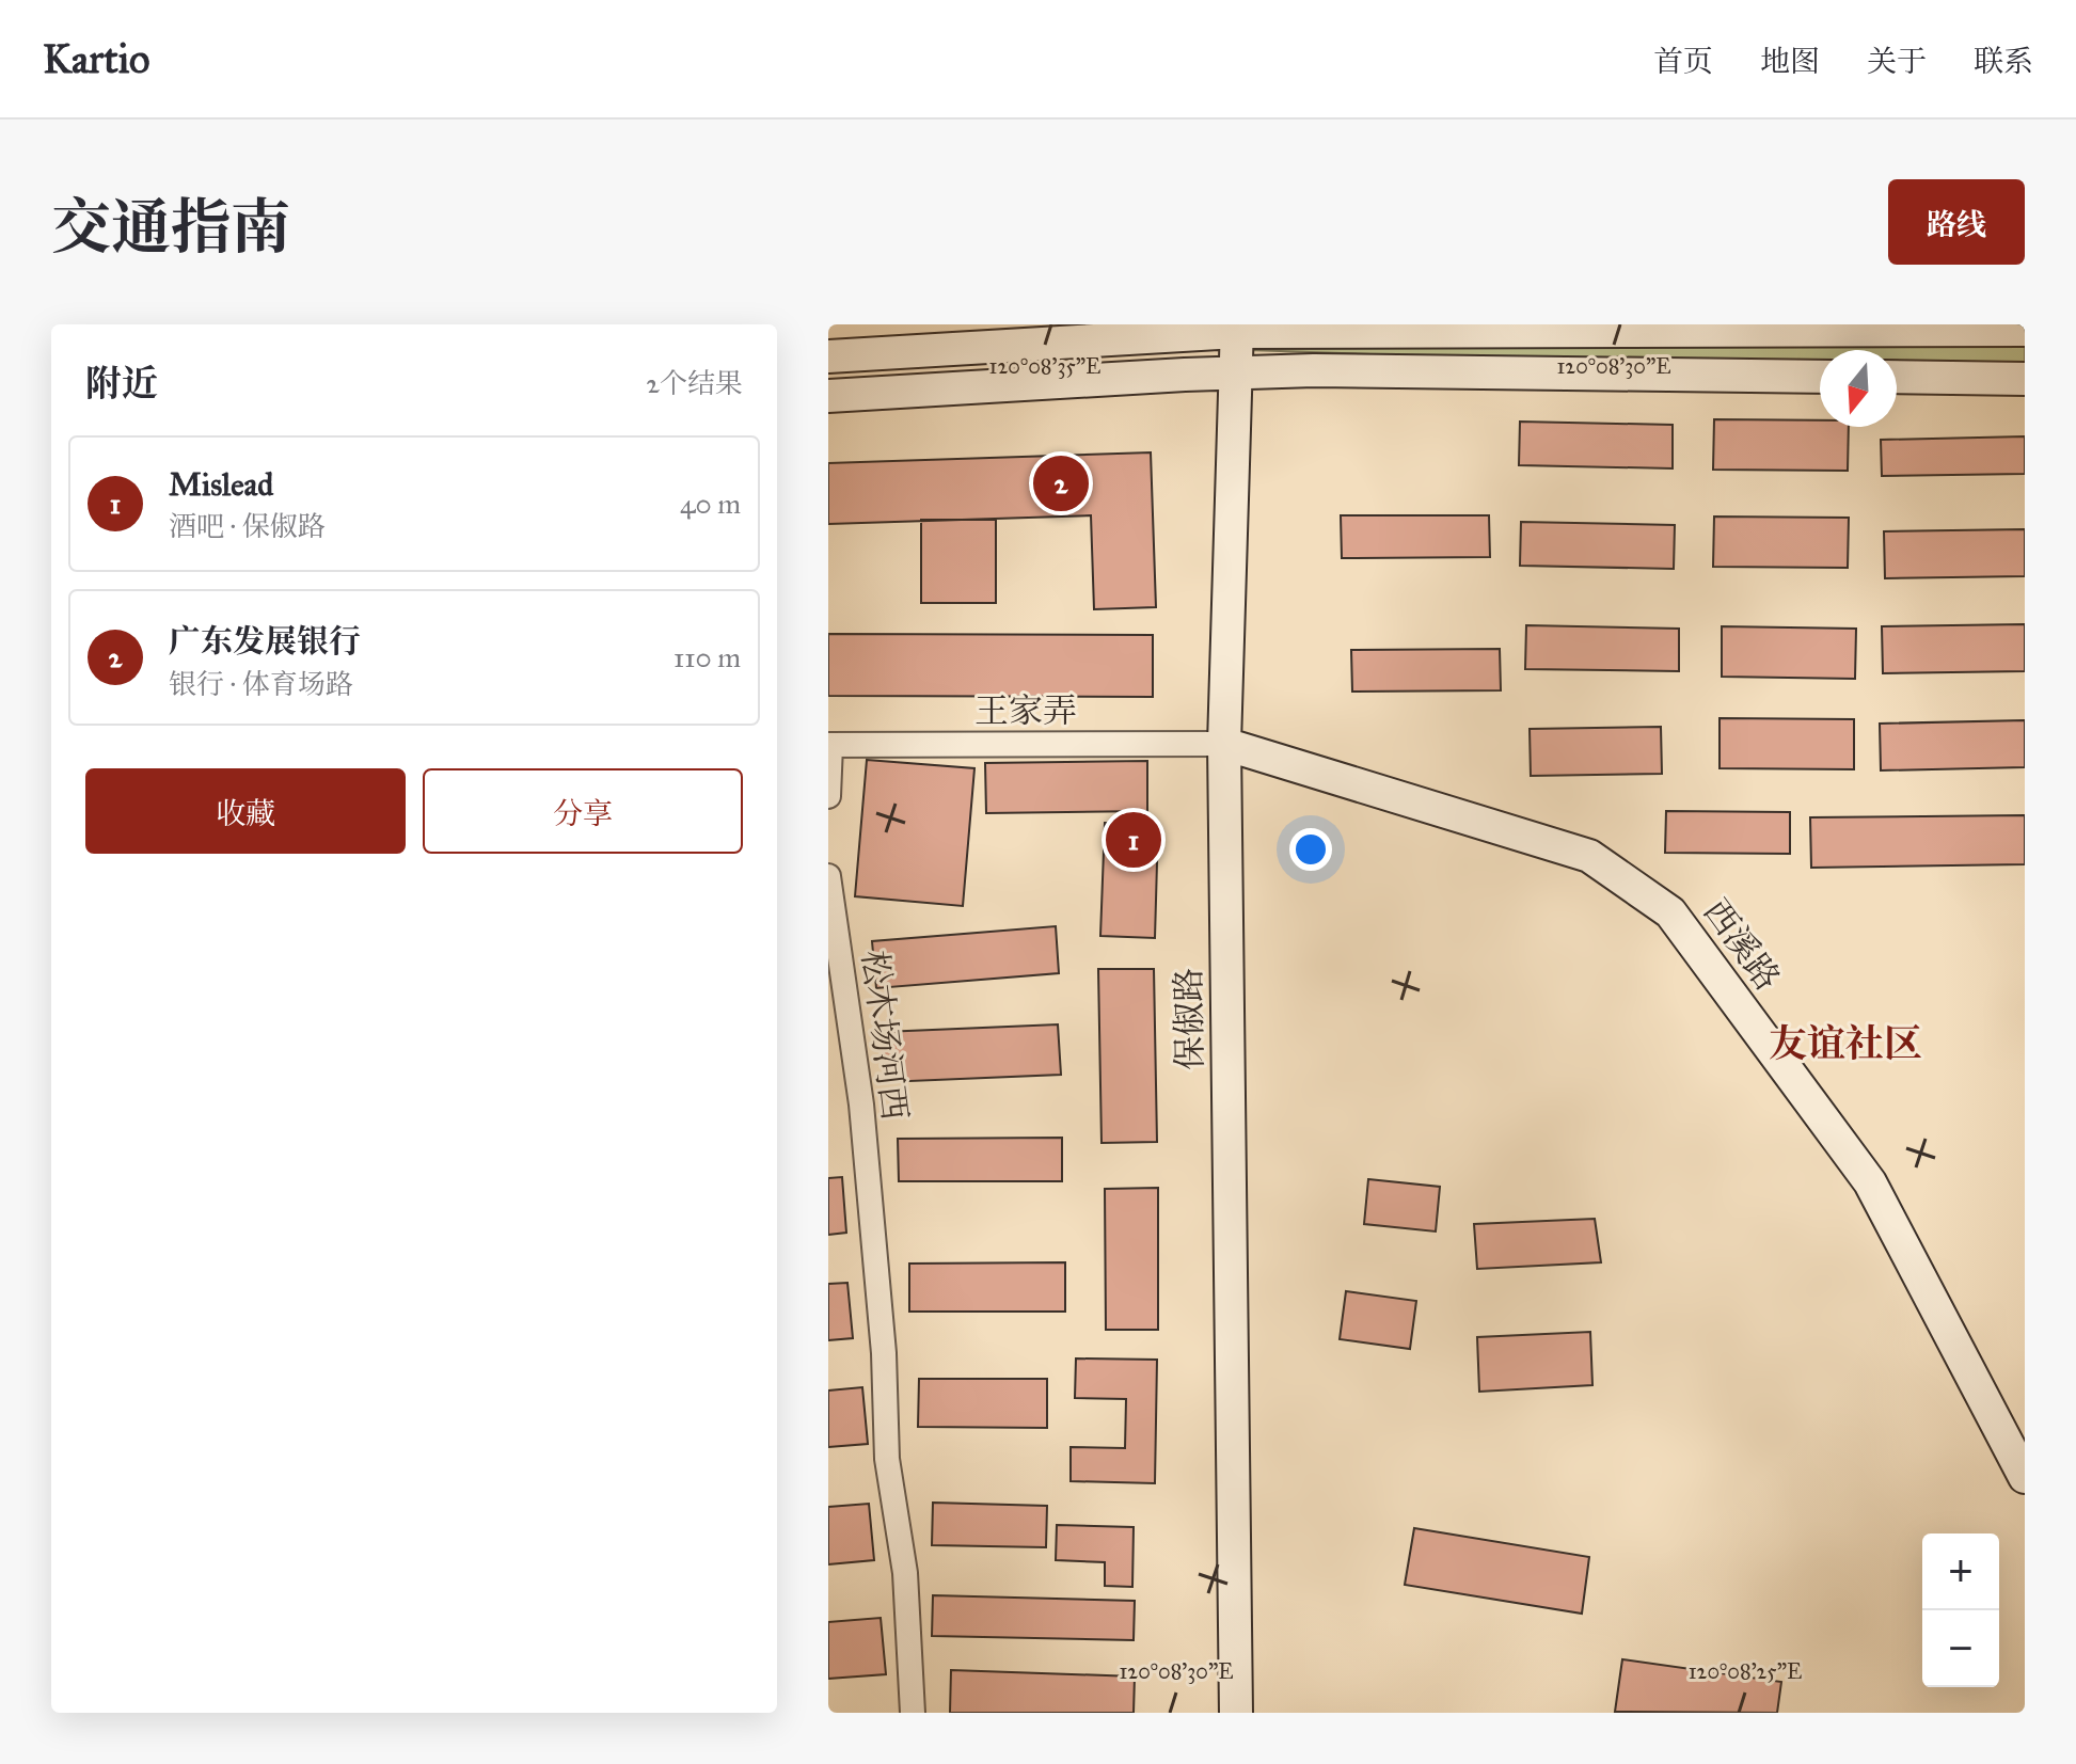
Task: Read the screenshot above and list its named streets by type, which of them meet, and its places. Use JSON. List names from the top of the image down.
{
  "streets": {
    "main road": ["西溪路", "保俶路"],
    "street": ["王家弄", "松木场河西"]
  },
  "crossings": [
    ["王家弄", "西溪路"],
    ["王家弄", "保俶路"],
    ["西溪路", "保俶路"]
  ],
  "districts": ["友谊社区"],
  "north": "bottom",
  "page": {
    "header": "Kartio",
    "nav": [
      "首页",
      "地图",
      "关于",
      "联系"
    ],
    "title": "交通指南",
    "buttons": [
      "路线",
      ["收藏", "分享"]
    ],
    "heading": ["附近", "2个结果"],
    "list": [
      {
        "mark": "1",
        "name": "Mislead",
        "note": "酒吧 · 保俶路",
        "value": "40 m"
      },
      {
        "mark": "2",
        "name": "广东发展银行",
        "note": "银行 · 体育场路",
        "value": "110 m"
      }
    ],
    "pins": ["2", "1"],
    "map_buttons": ["+", "−"]
  },
  "coordinates": ["120°08'35\"E", "120°08'30\"E", "120°08'25\"E"]
}
